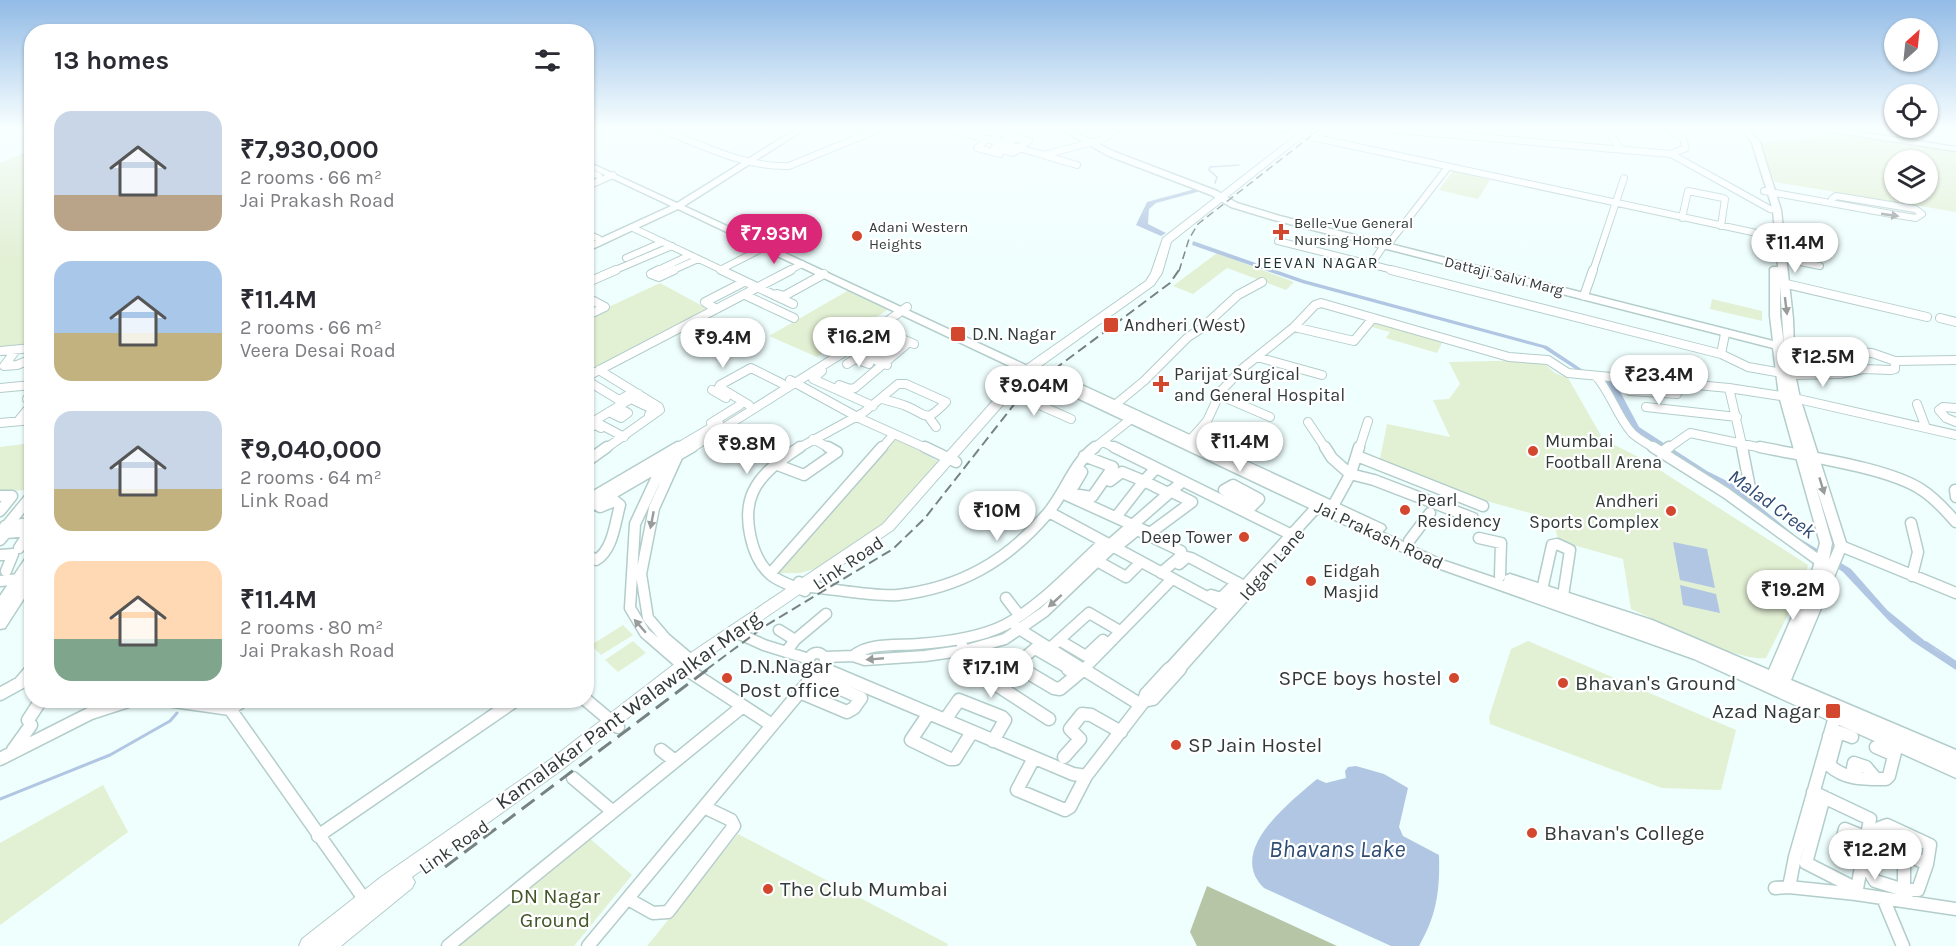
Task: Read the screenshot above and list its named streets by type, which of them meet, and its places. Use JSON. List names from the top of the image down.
{
  "streets": {
    "main road": [
      "Dattaji Salvi Marg",
      "Jai Prakash Road",
      "Link Road",
      "Kamalakar Pant Walawalkar Marg"
    ],
    "street": ["Idgah Lane"]
  },
  "crossings": [
    ["Dattaji Salvi Marg", "Link Road"],
    ["Jai Prakash Road", "Link Road"],
    ["Jai Prakash Road", "Idgah Lane"],
    ["Link Road", "Kamalakar Pant Walawalkar Marg"]
  ],
  "districts": ["JEEVAN NAGAR"],
  "water": ["Malad Creek", "Bhavans Lake"],
  "parks": ["DN Nagar Ground"],
  "places": {
    "health": ["Belle-Vue General Nursing Home", "Parijat Surgical and General Hospital"],
    "other": [
      "Adani Western Heights",
      "Mumbai Football Arena",
      "Pearl Residency",
      "Andheri Sports Complex",
      "Deep Tower",
      "Eidgah Masjid",
      "D.N.Nagar Post office",
      "SPCE boys hostel",
      "Bhavan's Ground",
      "SP Jain Hostel",
      "Bhavan's College",
      "The Club Mumbai"
    ],
    "transit": ["Andheri (West)", "D.N. Nagar", "Azad Nagar"]
  },
  "north": "top right",
  "page": {
    "heading": "13 homes",
    "list": [
      {
        "name": "₹7,930,000",
        "note": "2 rooms · 66 m² · Jai Prakash Road"
      },
      {
        "name": "₹11.4M",
        "note": "2 rooms · 66 m² · Veera Desai Road"
      },
      {
        "name": "₹9,040,000",
        "note": "2 rooms · 64 m² · Link Road"
      },
      {
        "name": "₹11.4M",
        "note": "2 rooms · 80 m² · Jai Prakash Road"
      }
    ],
    "price": [
      "₹7.93M",
      "₹11.4M",
      "₹16.2M",
      "₹9.4M",
      "₹12.5M",
      "₹23.4M",
      "₹9.04M",
      "₹11.4M",
      "₹9.8M",
      "₹10M",
      "₹19.2M",
      "₹17.1M",
      "₹12.2M"
    ]
  }
}
